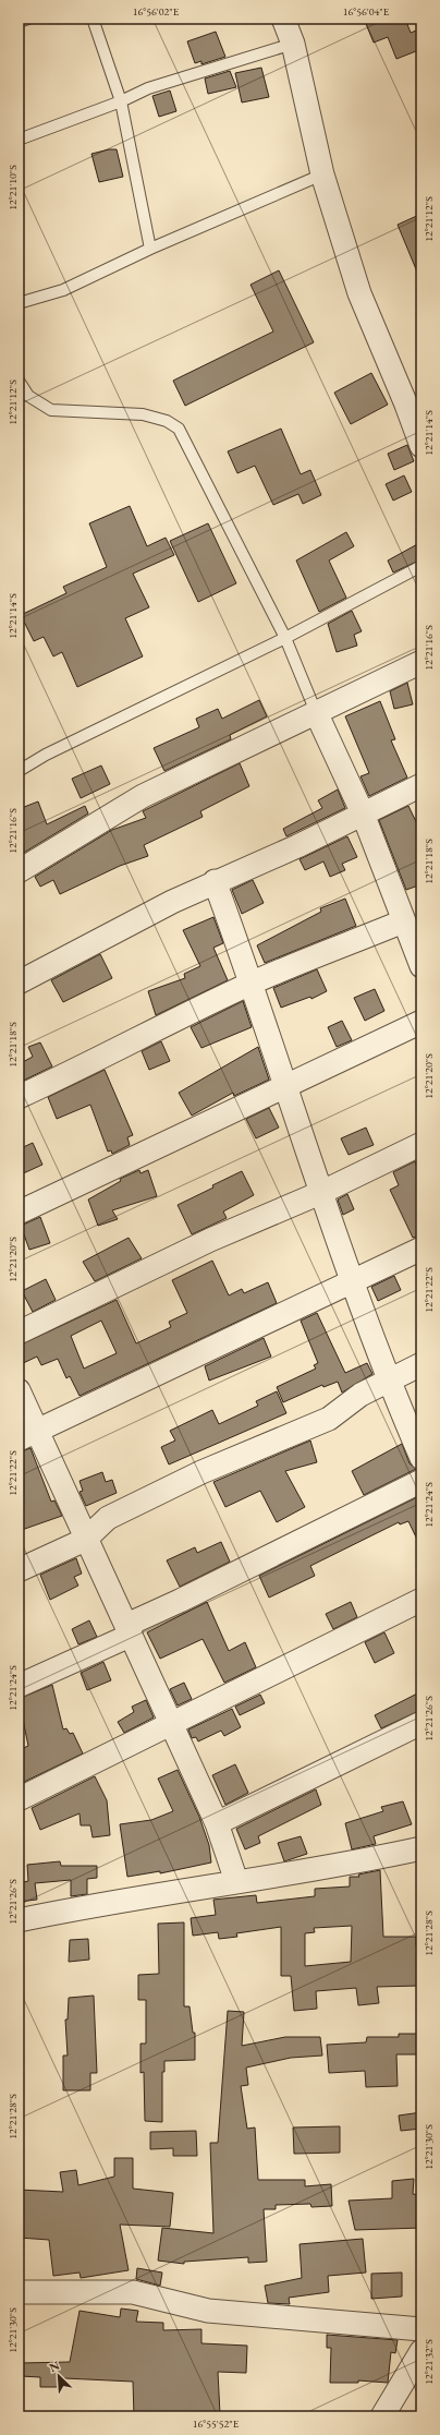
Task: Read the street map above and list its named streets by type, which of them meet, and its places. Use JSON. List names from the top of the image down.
{
  "north": "top left",
  "coordinates": [
    "16°56'02\"E",
    "16°56'04\"E",
    "12°21'10\"S",
    "12°21'12\"S",
    "12°21'14\"S",
    "12°21'16\"S",
    "12°21'18\"S",
    "12°21'20\"S",
    "12°21'22\"S",
    "12°21'24\"S",
    "12°21'26\"S",
    "12°21'28\"S",
    "12°21'30\"S",
    "12°21'32\"S",
    "16°55'52\"E"
  ]
}
